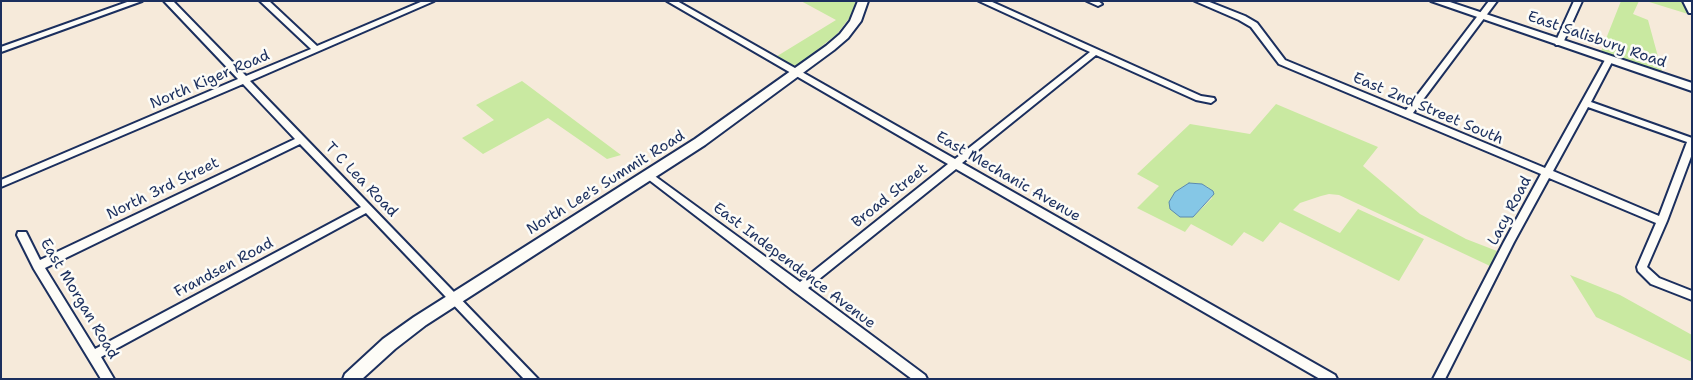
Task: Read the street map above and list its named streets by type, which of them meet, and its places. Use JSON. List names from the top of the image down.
{
  "streets": {
    "main road": ["East Salisbury Road", "North Lee's Summit Road"],
    "street": [
      "North Kiger Road",
      "East 2nd Street South",
      "East Mechanic Avenue",
      "T C Lea Road",
      "North 3rd Street",
      "Broad Street",
      "Lacy Road",
      "East Independence Avenue",
      "Frandsen Road",
      "East Morgan Road"
    ]
  },
  "crossings": [
    ["East Salisbury Road", "Lacy Road"],
    ["North Kiger Road", "T C Lea Road"],
    ["East 2nd Street South", "Lacy Road"],
    ["East Mechanic Avenue", "North Lee's Summit Road"],
    ["East Mechanic Avenue", "Broad Street"],
    ["T C Lea Road", "North Lee's Summit Road"],
    ["T C Lea Road", "North 3rd Street"],
    ["T C Lea Road", "Frandsen Road"],
    ["North Lee's Summit Road", "East Independence Avenue"],
    ["North 3rd Street", "East Morgan Road"],
    ["Broad Street", "East Independence Avenue"],
    ["Frandsen Road", "East Morgan Road"]
  ]
}
